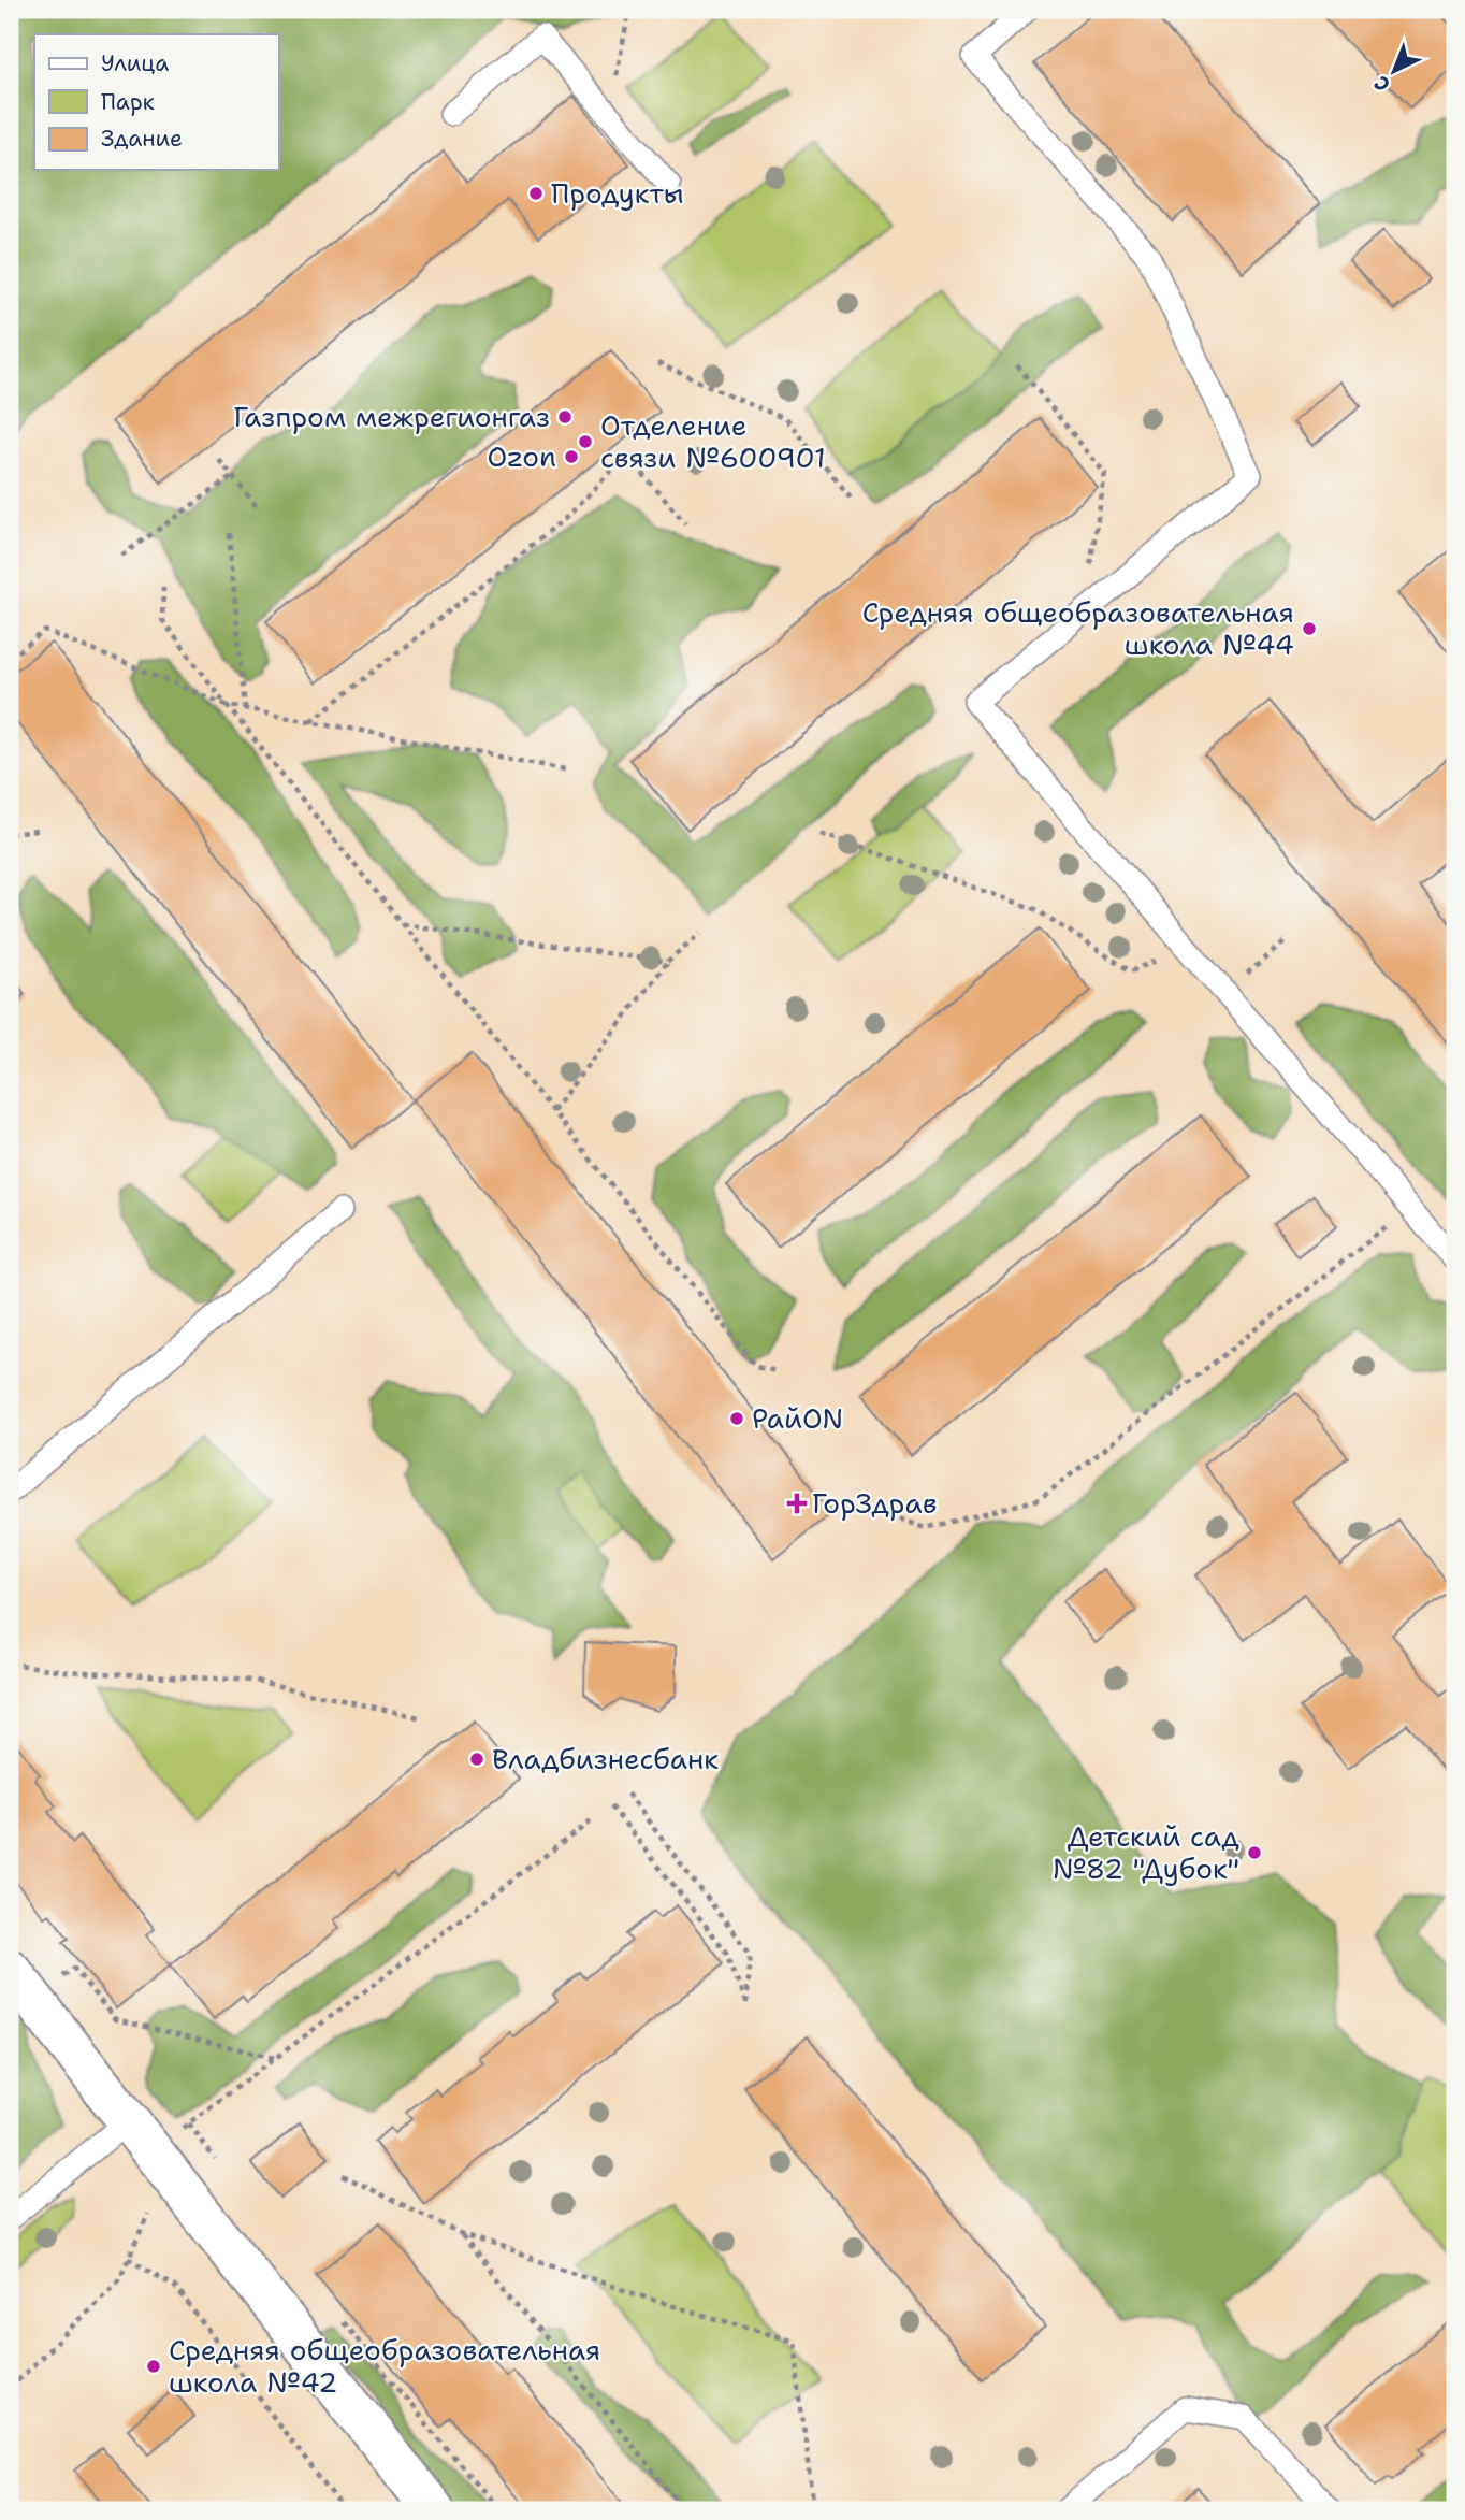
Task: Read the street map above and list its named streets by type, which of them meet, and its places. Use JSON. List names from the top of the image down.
{
  "places": {
    "other": [
      "Продукты",
      "Газпром межрегионгаз",
      "Отделение связи №600901",
      "Ozon",
      "Средняя общеобразовательная школа №44",
      "РайON",
      "Владбизнесбанк",
      "Детский сад №82 \"Дубок\"",
      "Средняя общеобразовательная школа №42"
    ],
    "health": ["ГорЗдрав"]
  },
  "legend": ["Улица", "Парк", "Здание"],
  "north": "bottom left"
}
